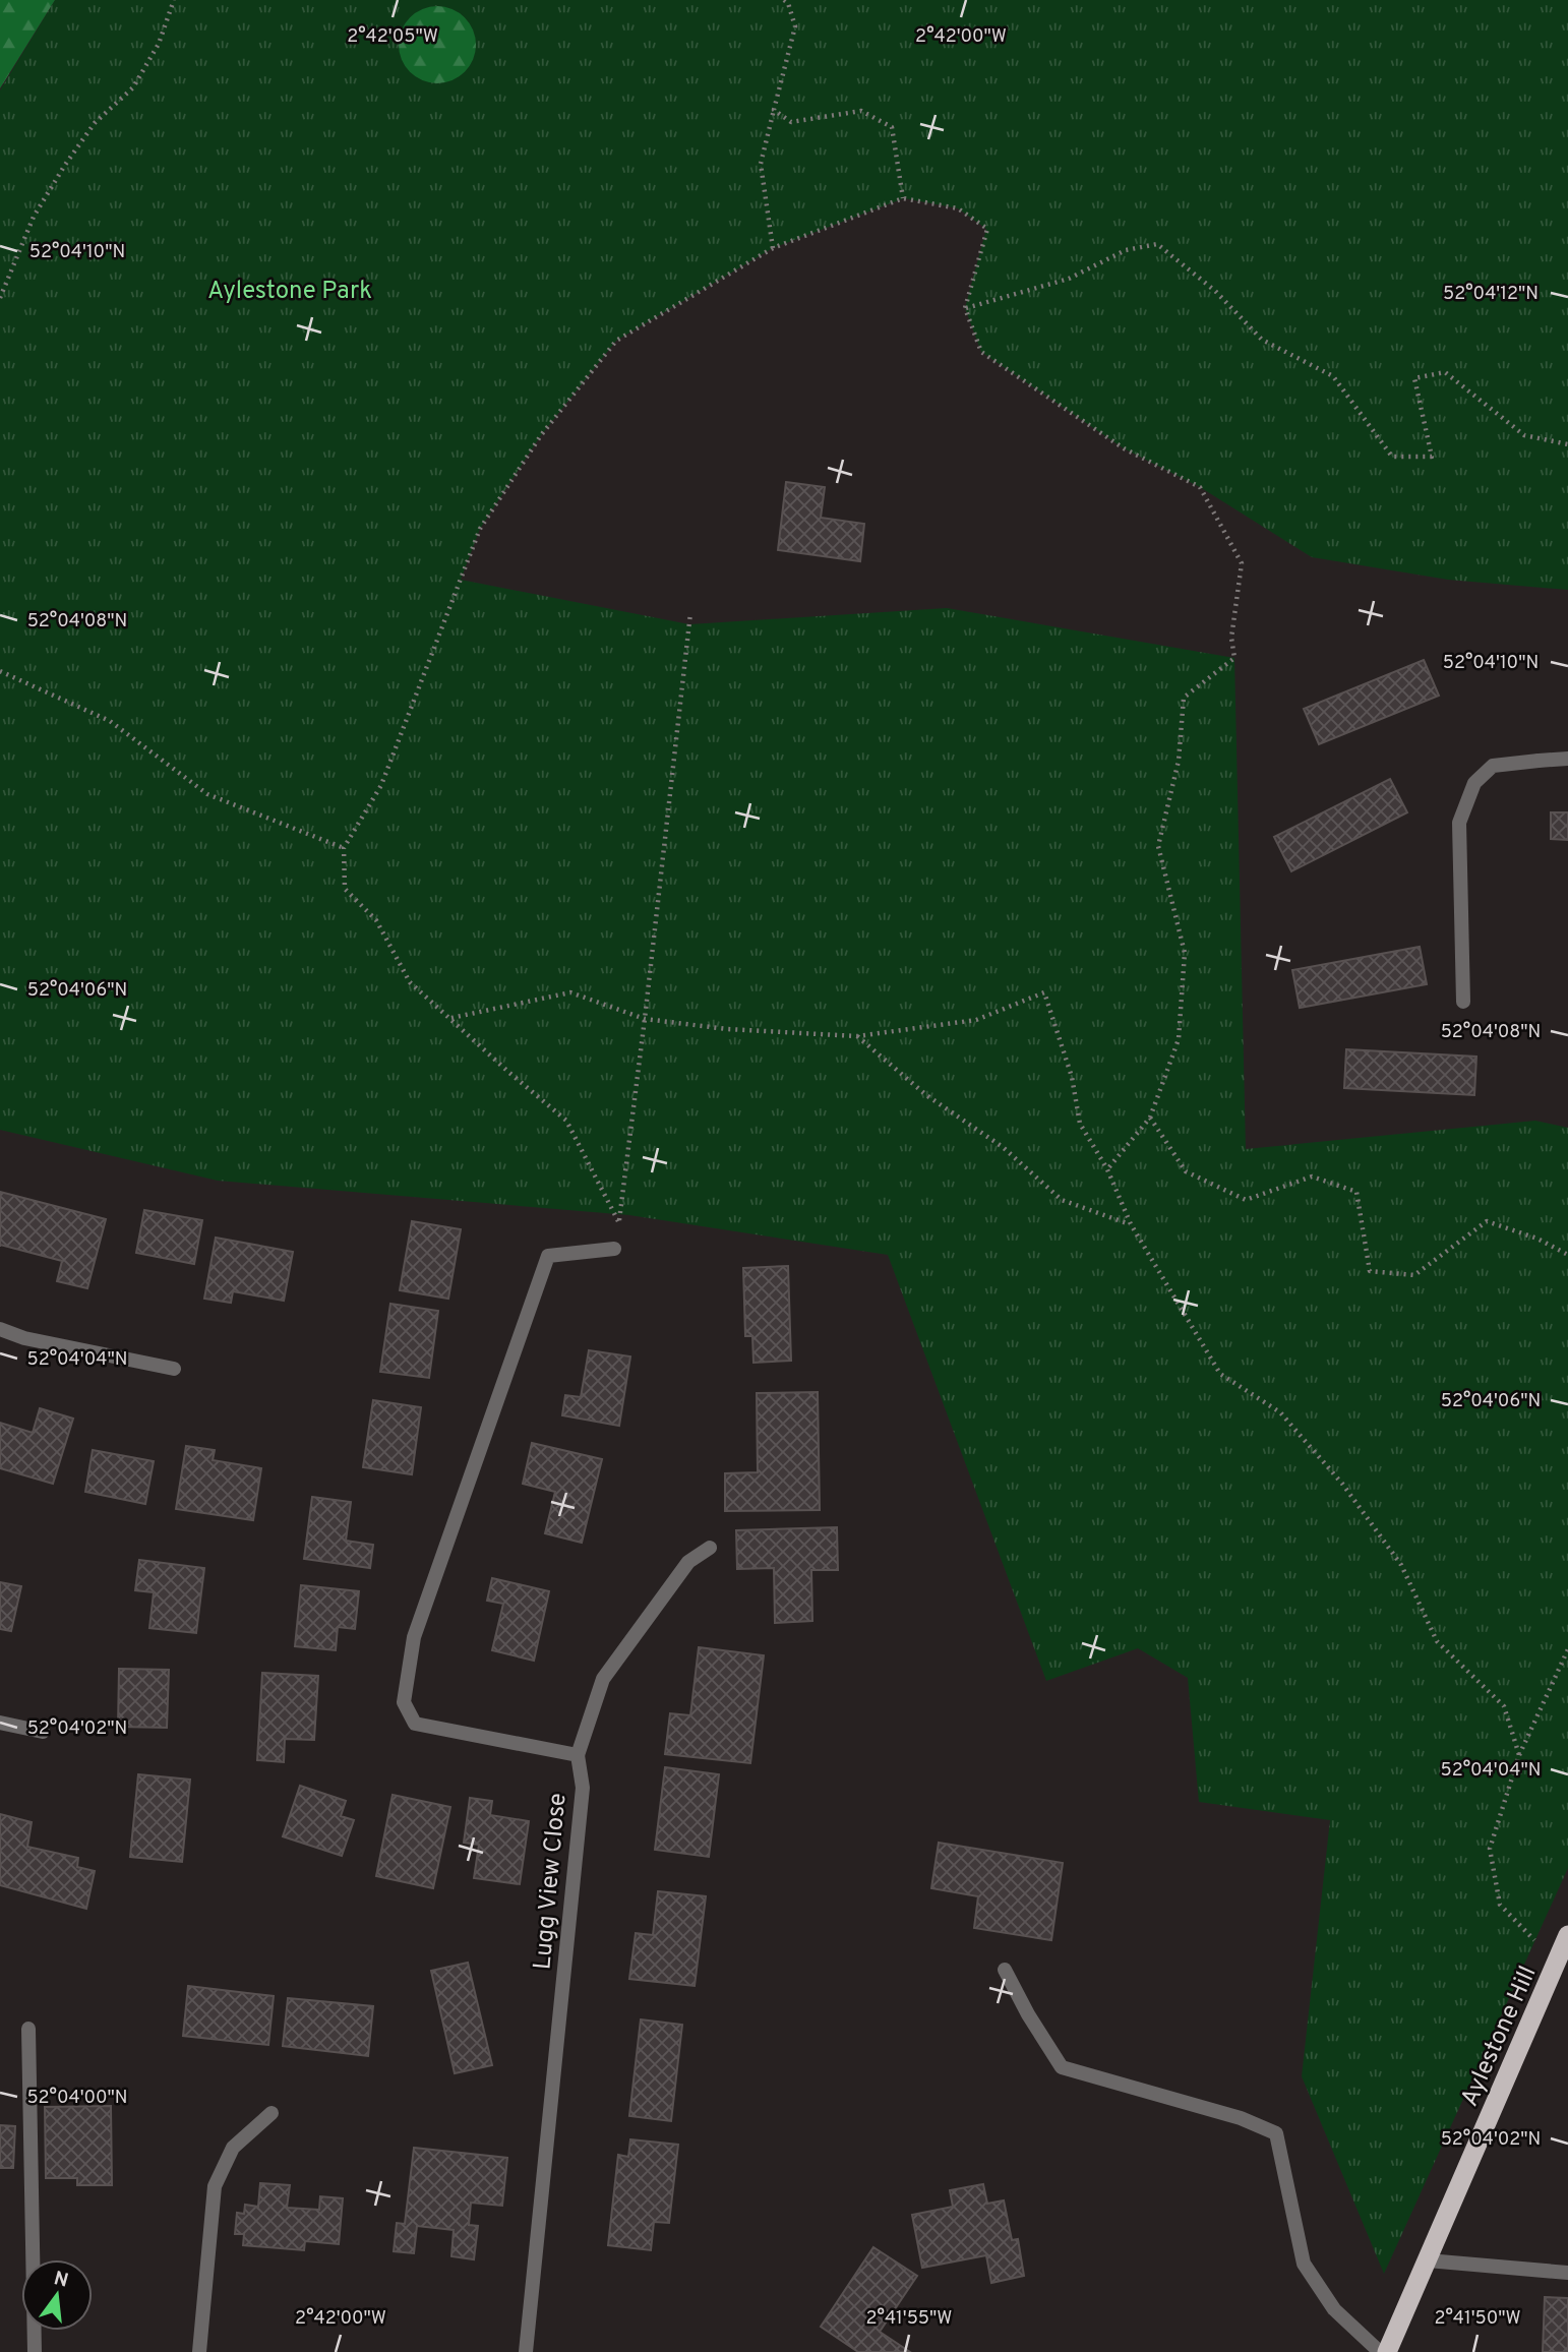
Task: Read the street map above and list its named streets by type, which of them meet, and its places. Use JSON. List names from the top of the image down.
{
  "streets": {
    "highway": ["Aylestone Hill"],
    "street": ["Lugg View Close"]
  },
  "parks": ["Aylestone Park"],
  "north": "top",
  "coordinates": [
    "2°42'05\"W",
    "2°42'00\"W",
    "52°04'10\"N",
    "52°04'12\"N",
    "52°04'08\"N",
    "52°04'06\"N",
    "52°04'04\"N",
    "52°04'02\"N",
    "52°04'00\"N",
    "2°41'55\"W",
    "2°41'50\"W"
  ]
}
